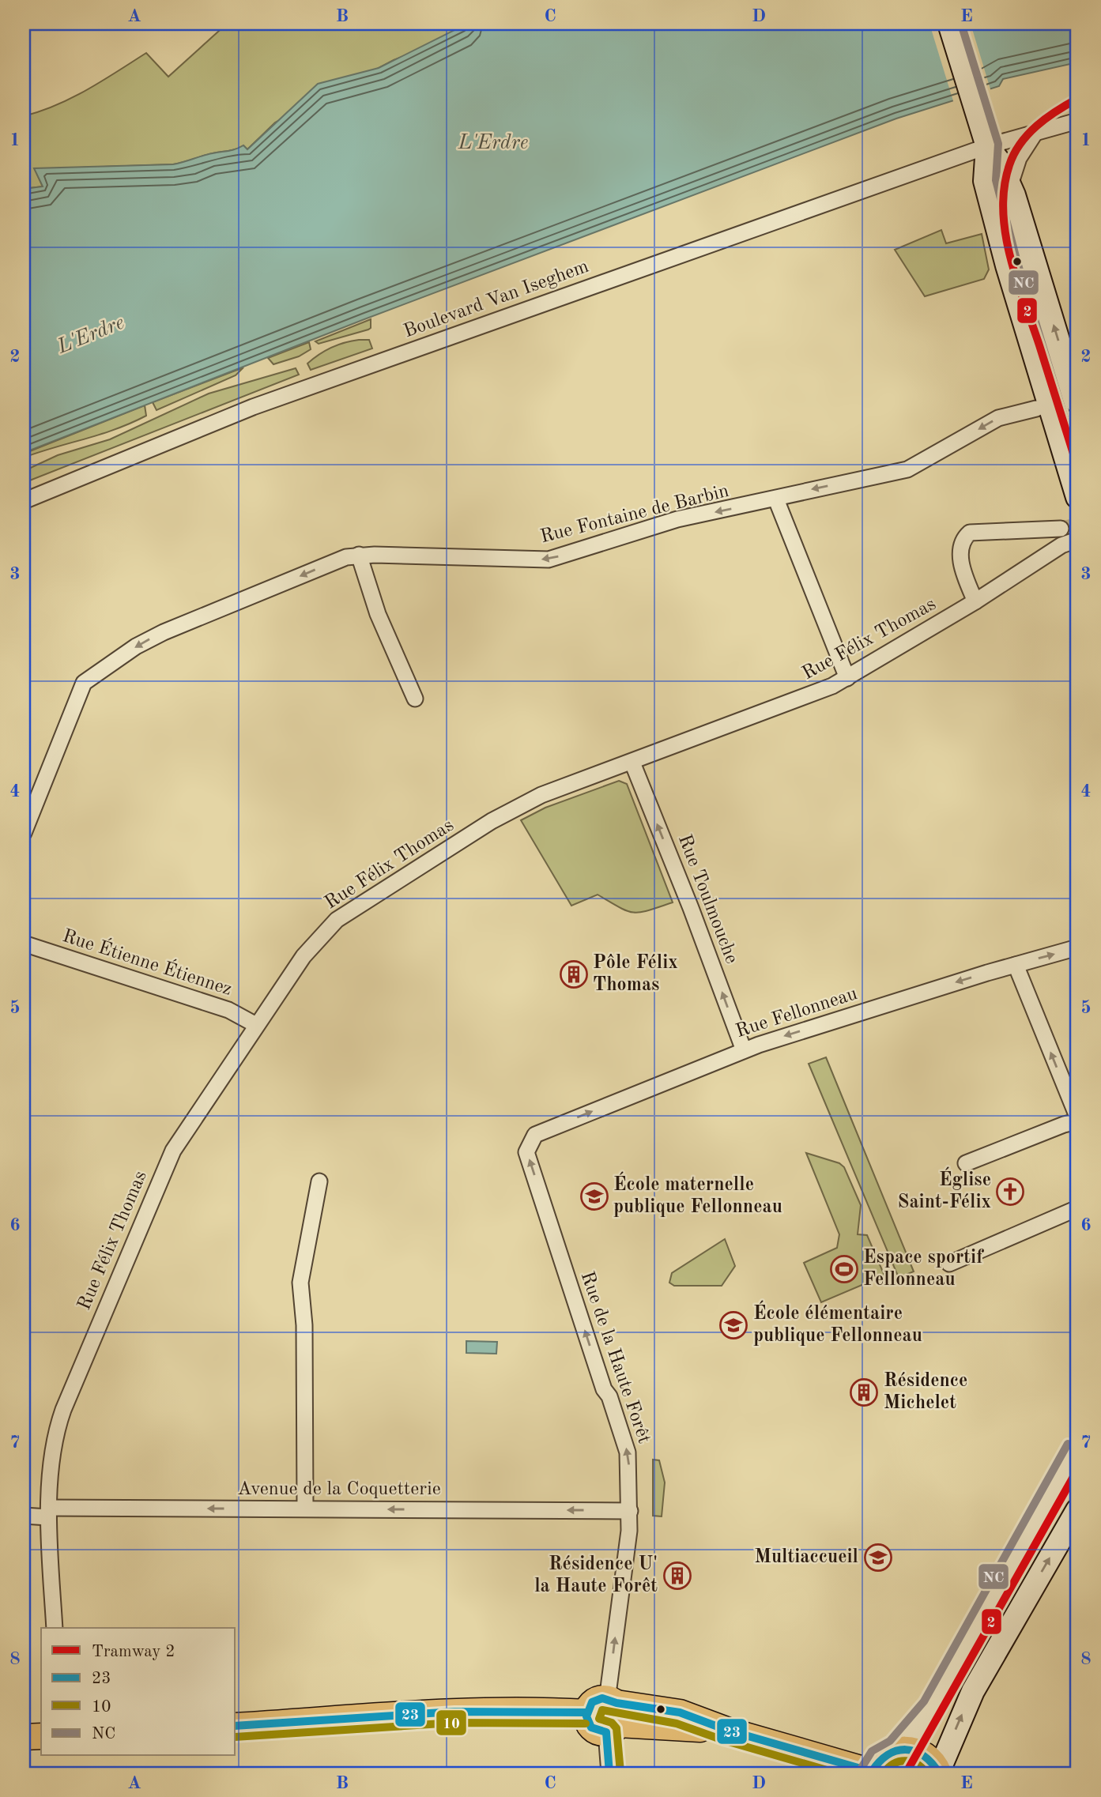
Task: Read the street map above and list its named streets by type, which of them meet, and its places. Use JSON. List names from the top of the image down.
{
  "streets": {
    "street": [
      "Boulevard Van Iseghem",
      "Rue Fontaine de Barbin",
      "Rue Félix Thomas",
      "Rue Toulmouche",
      "Rue Étienne Étiennez",
      "Rue Fellonneau",
      "Rue de la Haute Forêt",
      "Avenue de la Coquetterie"
    ]
  },
  "crossings": [
    ["Rue Félix Thomas", "Rue Toulmouche"],
    ["Rue Félix Thomas", "Rue Étienne Étiennez"],
    ["Rue Félix Thomas", "Avenue de la Coquetterie"],
    ["Rue Toulmouche", "Rue Fellonneau"],
    ["Rue Fellonneau", "Rue de la Haute Forêt"],
    ["Rue de la Haute Forêt", "Avenue de la Coquetterie"]
  ],
  "one_way": [
    "Rue Fontaine de Barbin",
    "Rue Toulmouche",
    "Rue de la Haute Forêt",
    "Avenue de la Coquetterie"
  ],
  "water": ["L'Erdre"],
  "places": {
    "building": ["Pôle Félix Thomas", "Résidence Michelet", "Résidence U' la Haute Forêt"],
    "church": ["Église Saint-Félix"],
    "school or university": ["École maternelle publique Fellonneau", "École élémentaire publique Fellonneau", "Multiaccueil"],
    "sports": ["Espace sportif Fellonneau"]
  },
  "lines": [
    "transit line NC",
    "tram line 2",
    "transit line 23",
    "transit line 10"
  ],
  "legend": [
    "Tramway 2",
    "23",
    "10",
    "NC"
  ],
  "grid": {
    "columns": [
      "A",
      "B",
      "C",
      "D",
      "E"
    ],
    "rows": [
      "1",
      "2",
      "3",
      "4",
      "5",
      "6",
      "7",
      "8"
    ]
  }
}
